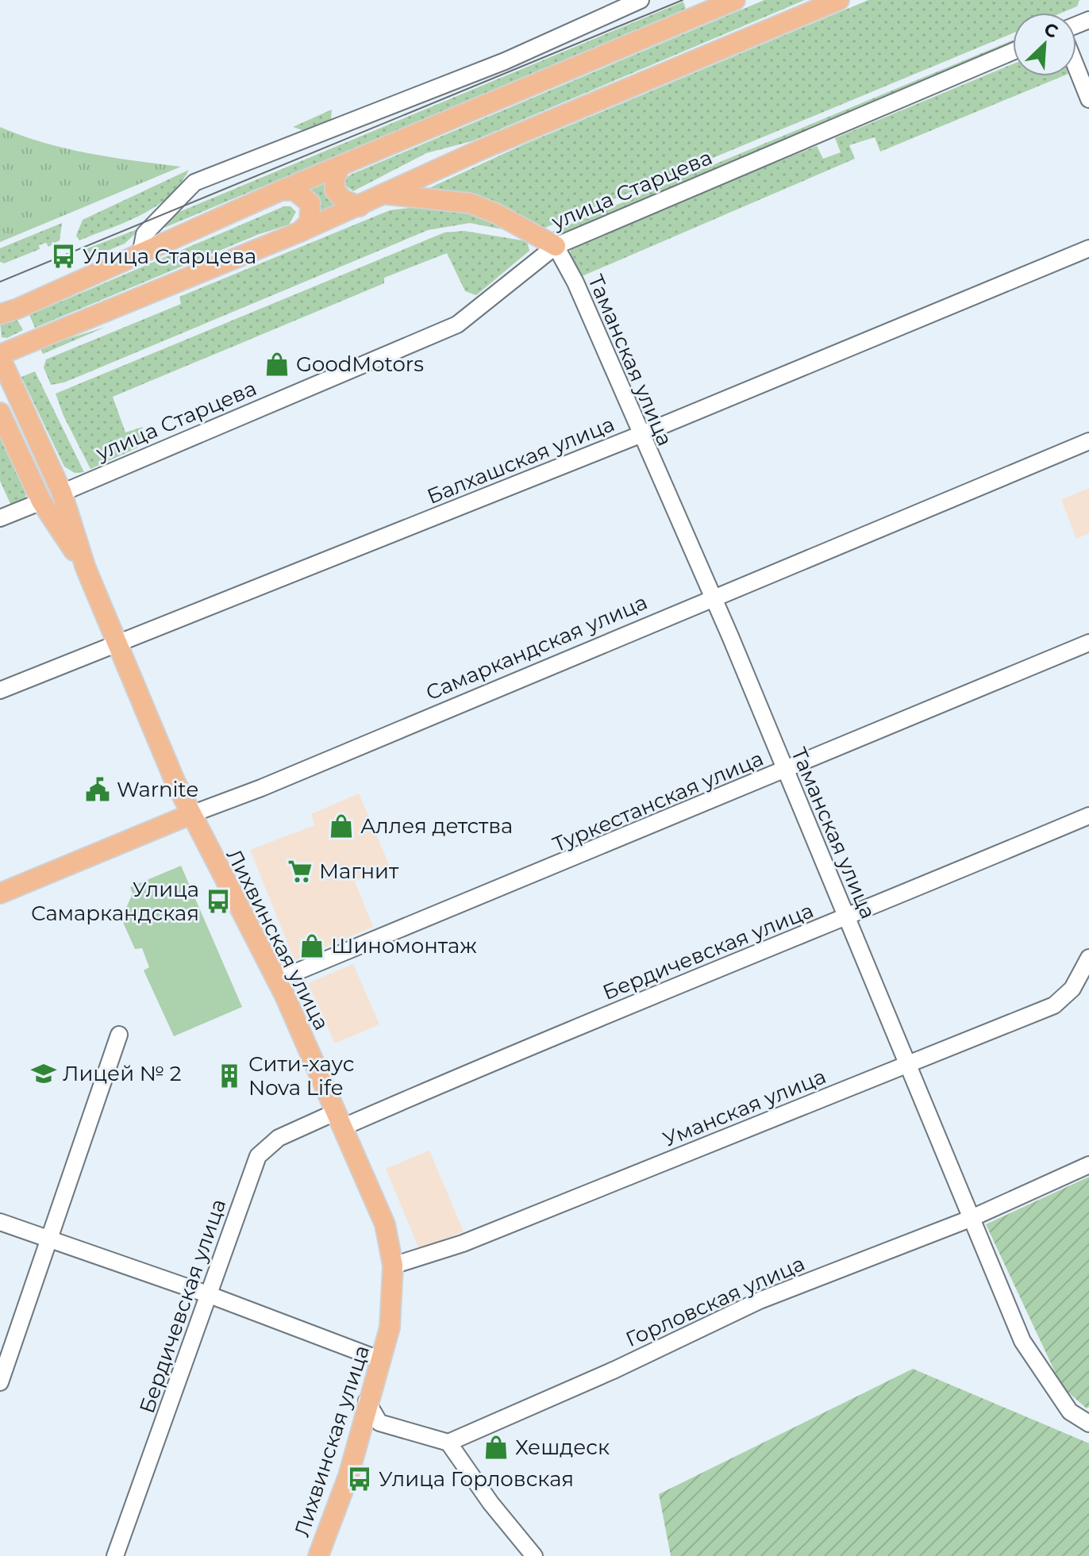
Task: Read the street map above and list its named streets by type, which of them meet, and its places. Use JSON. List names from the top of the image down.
{
  "streets": {
    "main road": ["Самаркандская улица", "Лихвинская улица"],
    "street": [
      "улица Старцева",
      "Таманская улица",
      "Балхашская улица",
      "Туркестанская улица",
      "Бердичевская улица",
      "Уманская улица",
      "Горловская улица"
    ]
  },
  "crossings": [
    ["улица Старцева", "Таманская улица"],
    ["Таманская улица", "Балхашская улица"],
    ["Таманская улица", "Самаркандская улица"],
    ["Таманская улица", "Туркестанская улица"],
    ["Таманская улица", "Бердичевская улица"],
    ["Таманская улица", "Уманская улица"],
    ["Таманская улица", "Горловская улица"],
    ["Балхашская улица", "Лихвинская улица"],
    ["Самаркандская улица", "Лихвинская улица"],
    ["Туркестанская улица", "Лихвинская улица"],
    ["Лихвинская улица", "Бердичевская улица"],
    ["Лихвинская улица", "Уманская улица"]
  ],
  "places": {
    "bus stop": ["Улица Старцева", "Улица Самаркандская", "Улица Горловская"],
    "shop": [
      "GoodMotors",
      "Аллея детства",
      "Шинoмонтаж",
      "Хешдеск"
    ],
    "public building": ["Warnite"],
    "supermarket": ["Магнит"],
    "school or university": ["Лицей № 2"],
    "building": ["Сити-хаус Nova Life"]
  },
  "north": "top right"
}
